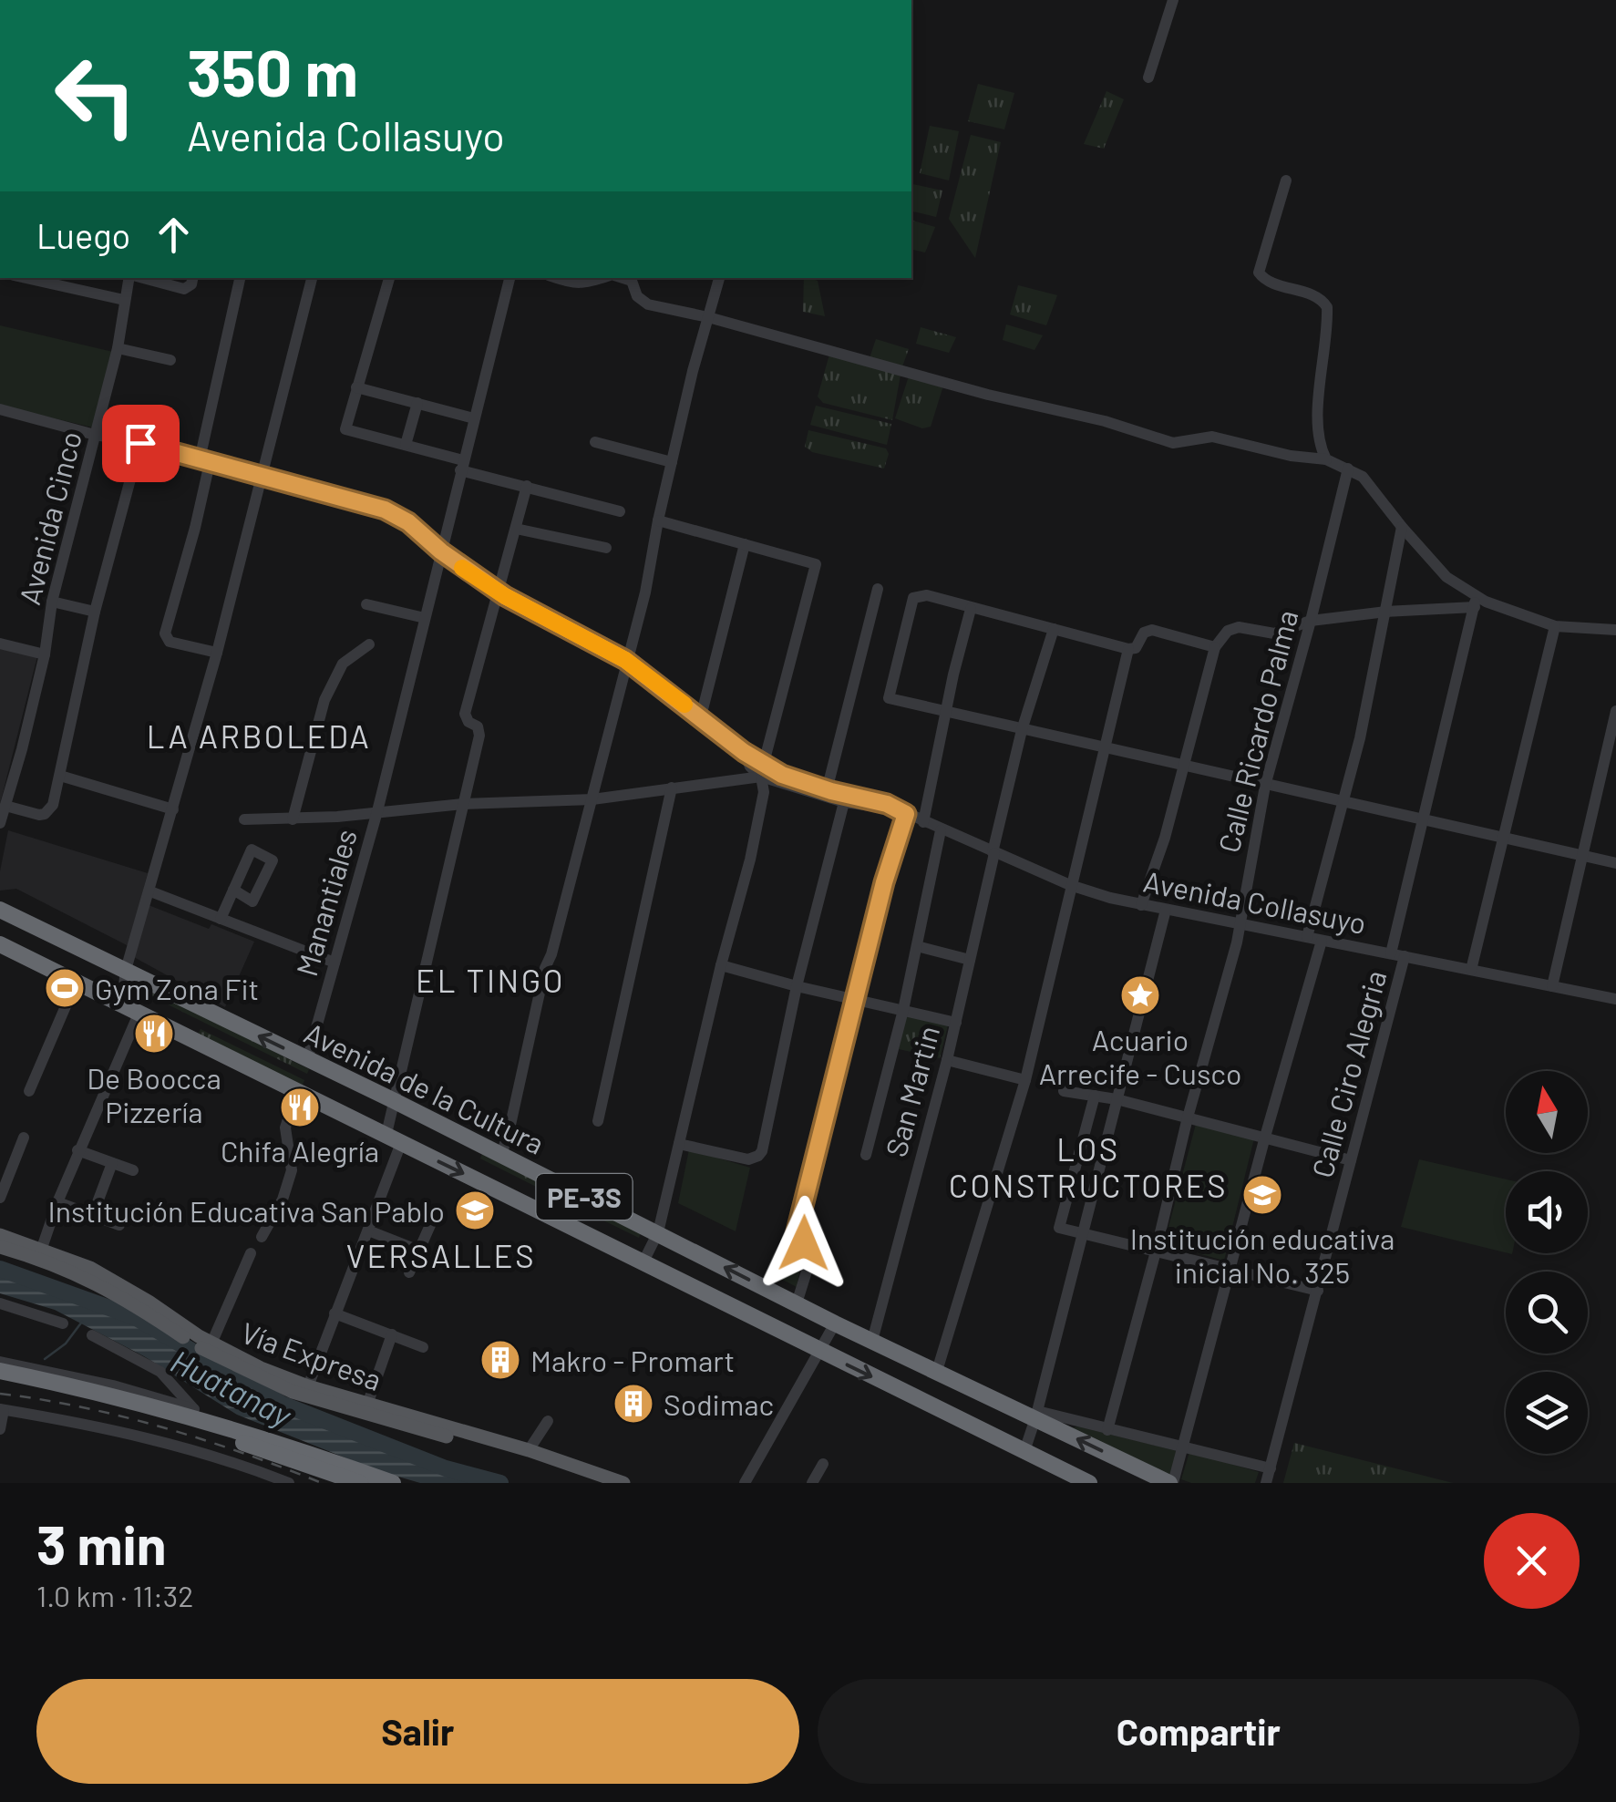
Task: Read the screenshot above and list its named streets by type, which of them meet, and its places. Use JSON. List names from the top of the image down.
{
  "streets": {
    "highway": ["Avenida de la Cultura", "PE-3S"],
    "main road": ["Vía Expresa"],
    "street": [
      "Avenida Cinco",
      "Calle Ricardo Palma",
      "Avenida Collasuyo",
      "Manantiales",
      "Calle Ciro Alegria",
      "San Martin"
    ]
  },
  "crossings": [
    ["Calle Ricardo Palma", "Avenida Collasuyo"],
    ["Avenida Collasuyo", "Calle Ciro Alegria"],
    ["Avenida Collasuyo", "San Martin"],
    ["Manantiales", "Avenida de la Cultura"],
    ["Avenida de la Cultura", "San Martin"]
  ],
  "districts": [
    "LA ARBOLEDA",
    "EL TINGO",
    "LOS CONSTRUCTORES",
    "VERSALLES"
  ],
  "water": ["Huatanay"],
  "places": {
    "sports": ["Gym Zona Fit"],
    "place": ["Acuario Arrecife - Cusco"],
    "restaurant": ["De Boocca Pizzería", "Chifa Alegría"],
    "school or university": ["Institución educativa inicial No. 325", "Institución Educativa San Pablo"],
    "building": ["Makro - Promart", "Sodimac"]
  },
  "north": "top",
  "page": {
    "turn": ["350 m", "Avenida Collasuyo"],
    "then": "Luego",
    "heading": ["3 min", "1.0 km · 11:32"],
    "buttons": ["Salir", "Compartir"]
  }
}
